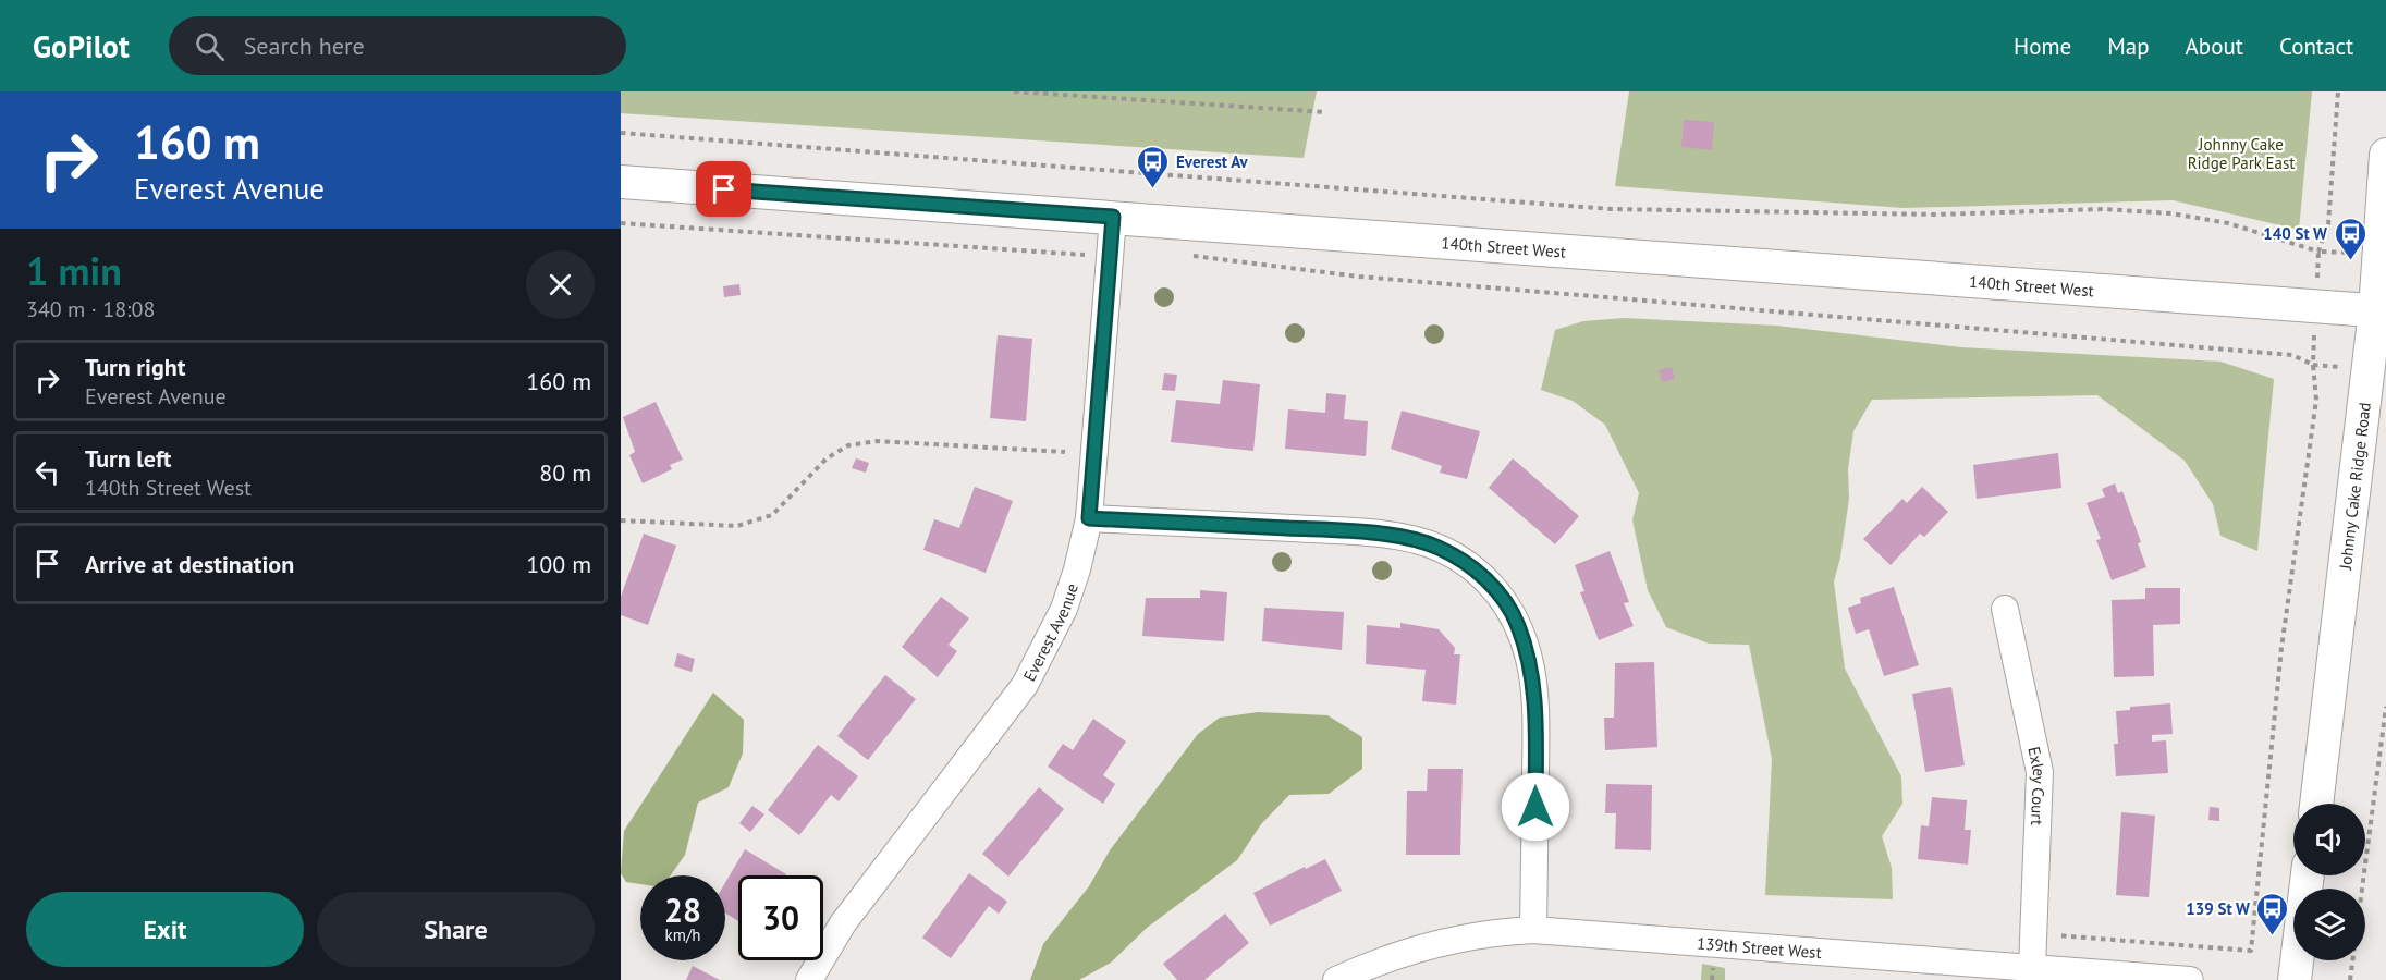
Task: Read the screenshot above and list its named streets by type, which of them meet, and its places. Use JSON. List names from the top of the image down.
{
  "streets": {
    "street": [
      "140th Street West",
      "Johnny Cake Ridge Road",
      "Everest Avenue",
      "Exley Court",
      "139th Street West"
    ]
  },
  "crossings": [
    ["140th Street West", "Johnny Cake Ridge Road"],
    ["140th Street West", "Everest Avenue"],
    ["Exley Court", "139th Street West"]
  ],
  "parks": ["Johnny Cake Ridge Park East"],
  "places": {
    "bus stop": ["Everest Av", "140 St W", "139 St W"]
  },
  "page": {
    "header": "GoPilot",
    "search": "Search here",
    "nav": [
      "Home",
      "Map",
      "About",
      "Contact"
    ],
    "turn": ["160 m", "Everest Avenue"],
    "heading": ["1 min", "340 m · 18:08"],
    "list": [
      {
        "name": "Turn right",
        "note": "Everest Avenue",
        "value": "160 m"
      },
      {
        "name": "Turn left",
        "note": "140th Street West",
        "value": "80 m"
      },
      {
        "name": "Arrive at destination",
        "value": "100 m"
      }
    ],
    "speed": "28 km/h",
    "limit": "30",
    "buttons": ["Exit", "Share"]
  }
}
